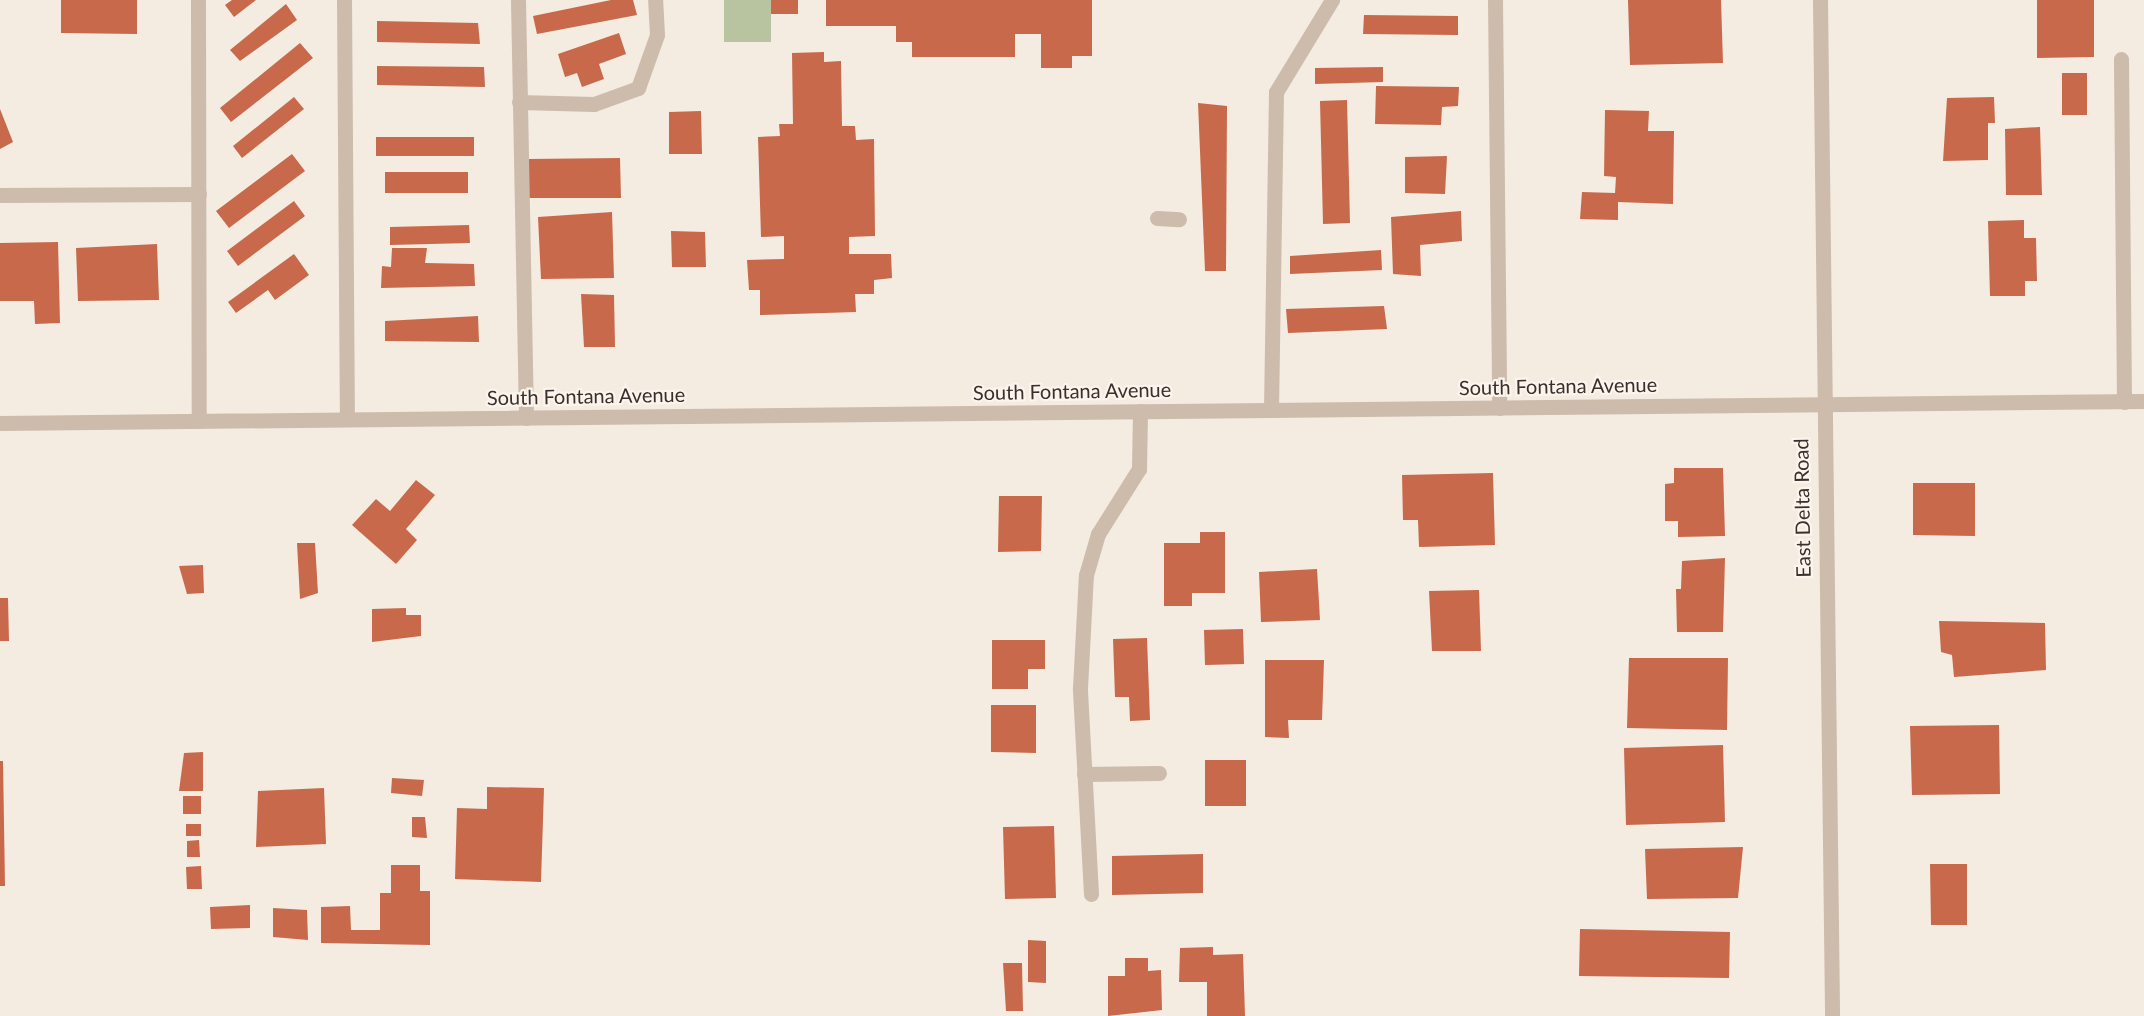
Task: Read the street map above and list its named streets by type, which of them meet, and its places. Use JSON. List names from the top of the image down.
{
  "streets": {
    "street": ["South Fontana Avenue", "East Delta Road"]
  },
  "crossings": [
    ["South Fontana Avenue", "East Delta Road"]
  ]
}
